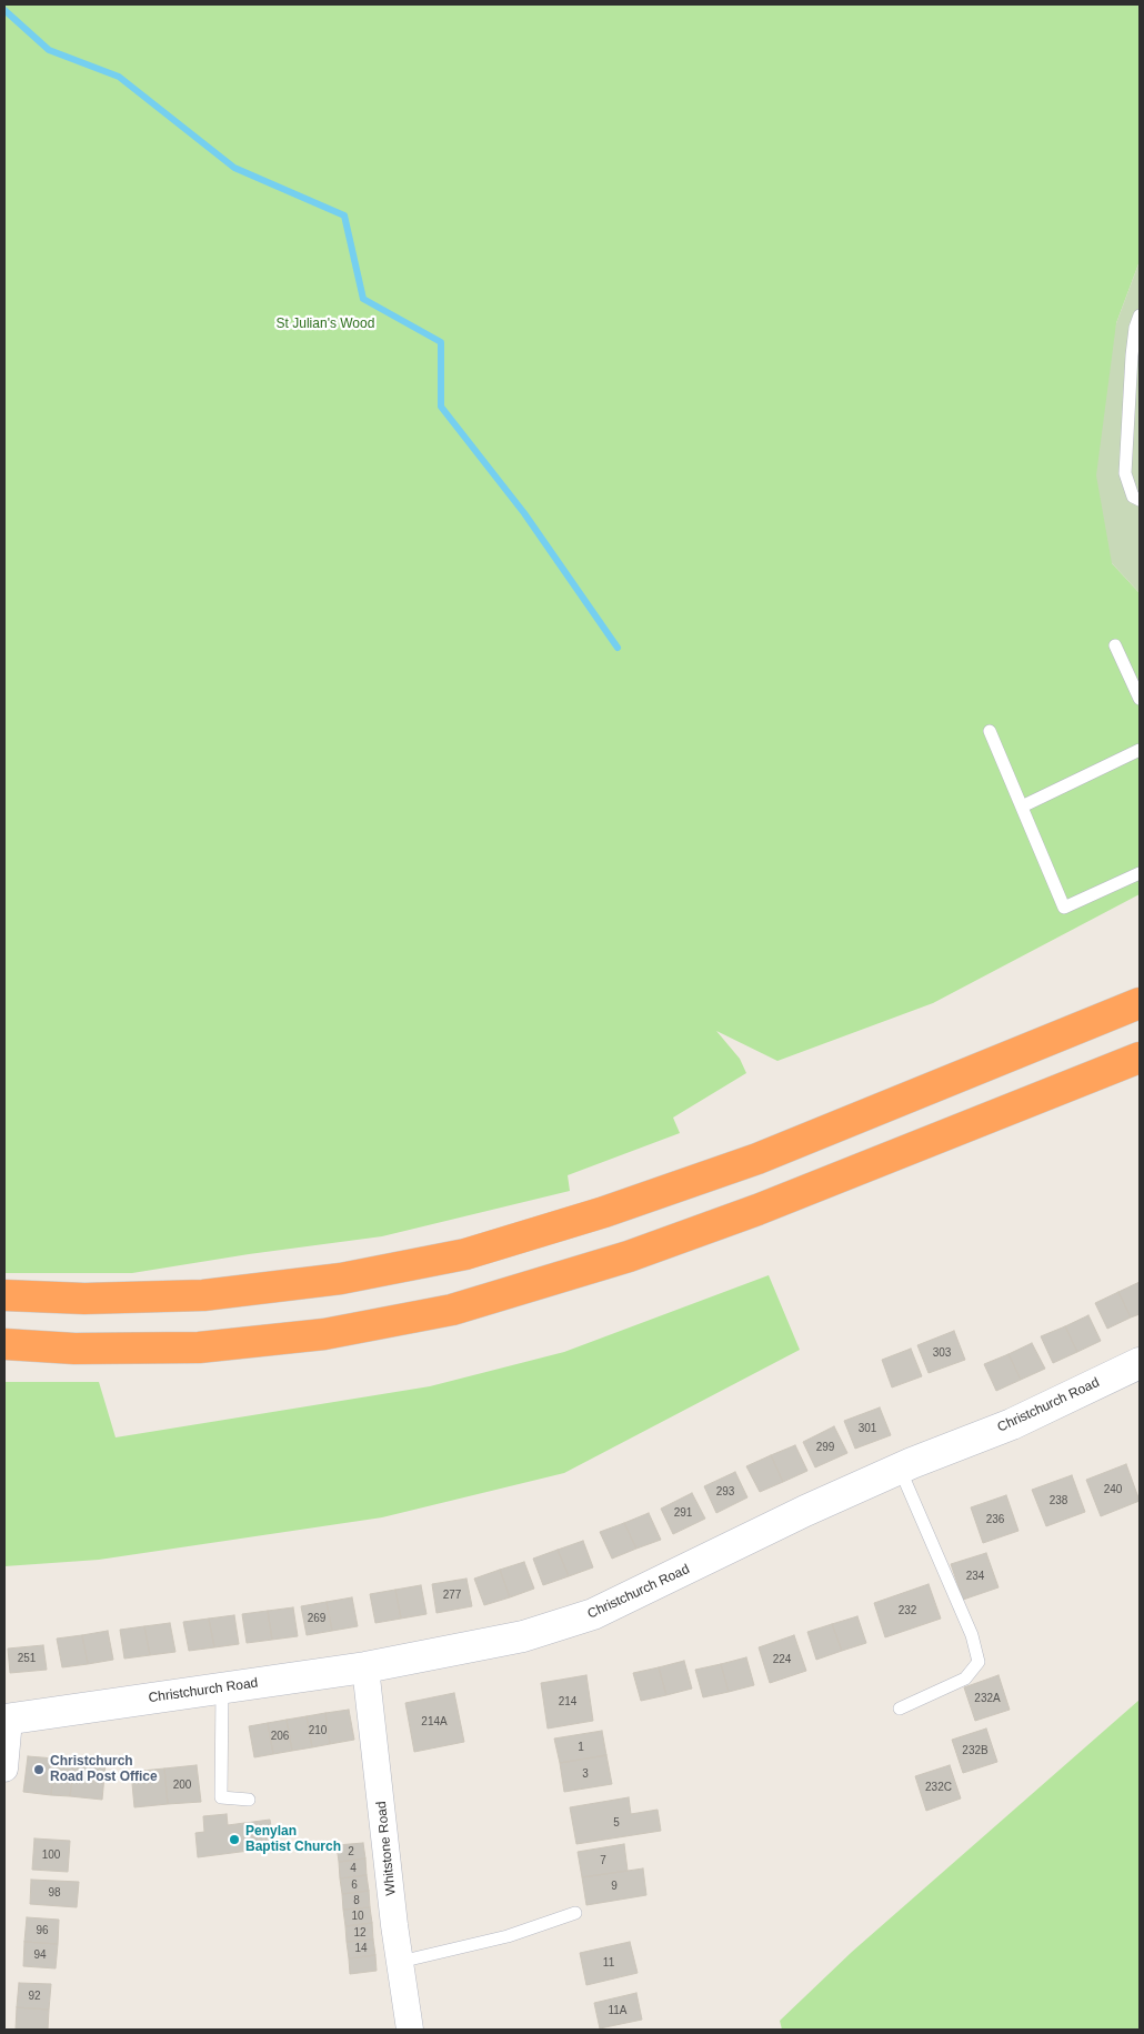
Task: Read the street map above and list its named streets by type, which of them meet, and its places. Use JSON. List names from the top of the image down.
{
  "streets": {
    "street": ["Christchurch Road", "Whitstone Road"]
  },
  "crossings": [
    ["Christchurch Road", "Whitstone Road"]
  ],
  "parks": ["St Julian's Wood"],
  "places": ["Christchurch Road Post Office", "Penylan Baptist Church"],
  "house_numbers": [
    "303",
    "301",
    "299",
    "240",
    "293",
    "238",
    "291",
    "236",
    "234",
    "277",
    "232",
    "269",
    "251",
    "224",
    "232A",
    "214",
    "214A",
    "210",
    "206",
    "1",
    "232B",
    "3",
    "200",
    "232C",
    "5",
    "2",
    "100",
    "7",
    "4",
    "6",
    "9",
    "98",
    "8",
    "10",
    "96",
    "12",
    "14",
    "94",
    "11",
    "92",
    "11A"
  ]
}
